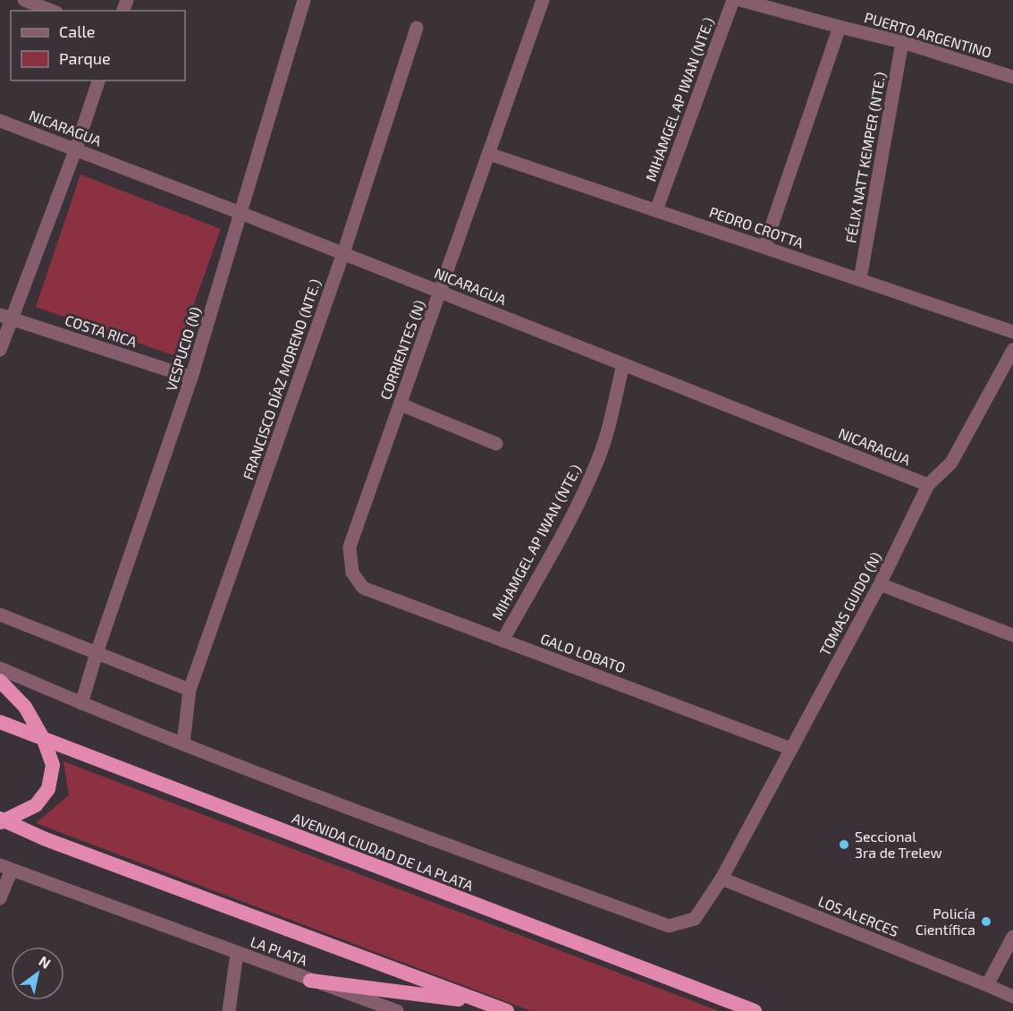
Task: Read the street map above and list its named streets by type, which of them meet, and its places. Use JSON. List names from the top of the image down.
{
  "streets": {
    "highway": ["AVENIDA CIUDAD DE LA PLATA"],
    "street": [
      "PUERTO ARGENTINO",
      "MIHAMGEL AP IWAN (NTE.)",
      "NICARAGUA",
      "FÉLIX NATT KEMPER (NTE.)",
      "PEDRO CROTTA",
      "COSTA RICA",
      "VESPUCIO (N)",
      "CORRIENTES (N)",
      "FRANCISCO DÍAZ MORENO (NTE.)",
      "TOMAS GUIDO (N)",
      "GALO LOBATO",
      "LOS ALERCES",
      "LA PLATA"
    ]
  },
  "crossings": [
    ["PUERTO ARGENTINO", "FÉLIX NATT KEMPER (NTE.)"],
    ["MIHAMGEL AP IWAN (NTE.)", "NICARAGUA"],
    ["MIHAMGEL AP IWAN (NTE.)", "PEDRO CROTTA"],
    ["MIHAMGEL AP IWAN (NTE.)", "GALO LOBATO"],
    ["NICARAGUA", "VESPUCIO (N)"],
    ["NICARAGUA", "CORRIENTES (N)"],
    ["NICARAGUA", "FRANCISCO DÍAZ MORENO (NTE.)"],
    ["NICARAGUA", "TOMAS GUIDO (N)"],
    ["FÉLIX NATT KEMPER (NTE.)", "PEDRO CROTTA"],
    ["PEDRO CROTTA", "CORRIENTES (N)"],
    ["COSTA RICA", "VESPUCIO (N)"],
    ["VESPUCIO (N)", "AVENIDA CIUDAD DE LA PLATA"],
    ["CORRIENTES (N)", "GALO LOBATO"],
    ["FRANCISCO DÍAZ MORENO (NTE.)", "AVENIDA CIUDAD DE LA PLATA"],
    ["TOMAS GUIDO (N)", "GALO LOBATO"],
    ["TOMAS GUIDO (N)", "AVENIDA CIUDAD DE LA PLATA"],
    ["TOMAS GUIDO (N)", "LOS ALERCES"],
    ["AVENIDA CIUDAD DE LA PLATA", "LOS ALERCES"]
  ],
  "places": ["Seccional 3ra de Trelew", "Policía Científica"],
  "legend": ["Calle", "Parque"],
  "north": "top right"
}
